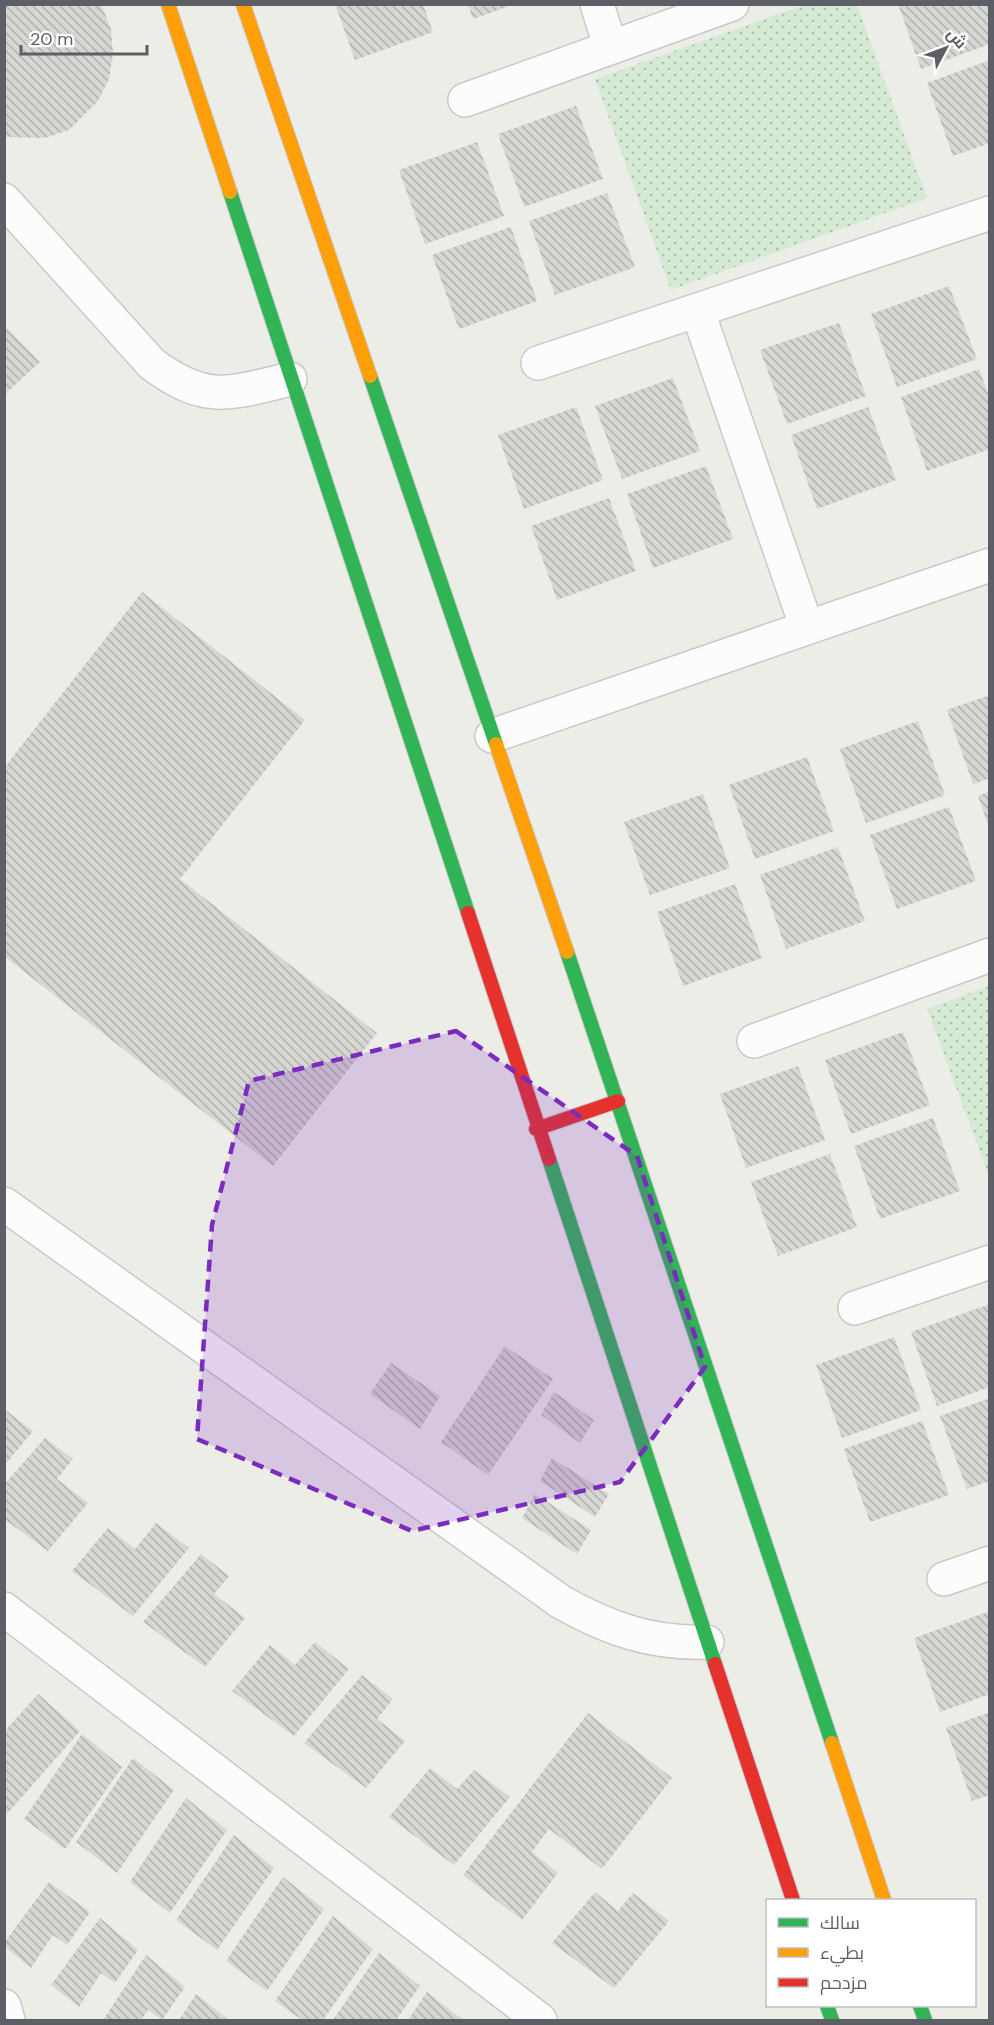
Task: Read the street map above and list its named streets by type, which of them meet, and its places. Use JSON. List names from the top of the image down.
{
  "legend": ["سالك", "بطيء", "مزدحم"],
  "scale_bar": "20 m",
  "north": "top right"
}
